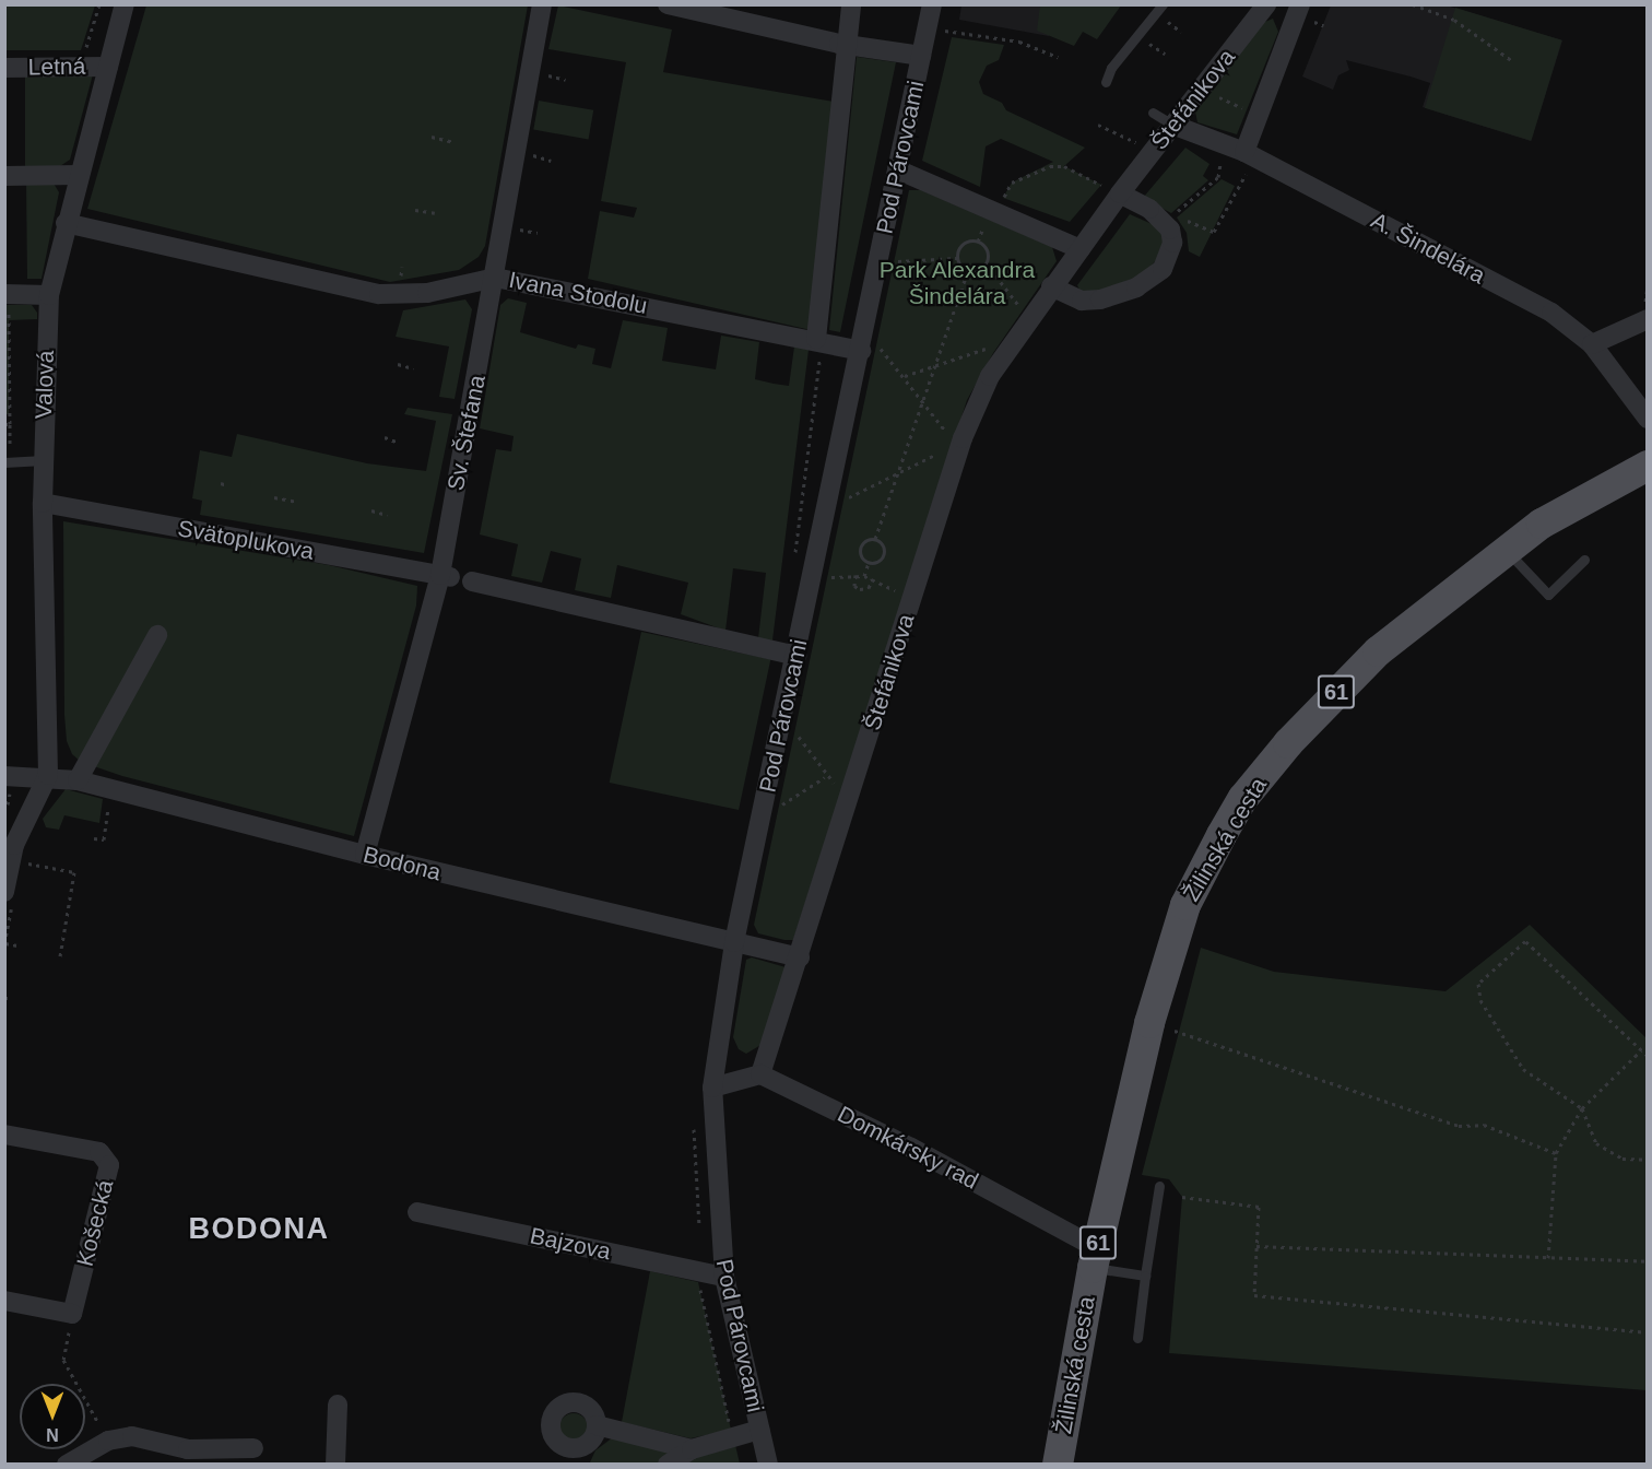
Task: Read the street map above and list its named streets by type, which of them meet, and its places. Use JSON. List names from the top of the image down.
{
  "streets": {
    "main road": ["61", "Žilinská cesta"],
    "street": [
      "Letná",
      "Štefánikova",
      "Pod Párovcami",
      "A. Šindelára",
      "Ivana Stodolu",
      "Valová",
      "Sv. Štefana",
      "Svätoplukova",
      "Bodona",
      "Domkársky rad",
      "Košecká",
      "Bajzova"
    ]
  },
  "crossings": [
    ["Letná", "Valová"],
    ["Štefánikova", "A. Šindelára"],
    ["Štefánikova", "Bodona"],
    ["Štefánikova", "Domkársky rad"],
    ["Pod Párovcami", "Ivana Stodolu"],
    ["Pod Párovcami", "Bodona"],
    ["Pod Párovcami", "Bajzova"],
    ["Ivana Stodolu", "Valová"],
    ["Ivana Stodolu", "Sv. Štefana"],
    ["Valová", "Svätoplukova"],
    ["Valová", "Bodona"],
    ["Sv. Štefana", "Svätoplukova"],
    ["Sv. Štefana", "Bodona"],
    ["Žilinská cesta", "Domkársky rad"]
  ],
  "districts": ["BODONA"],
  "parks": ["Park Alexandra Šindelára"],
  "north": "bottom"
}
